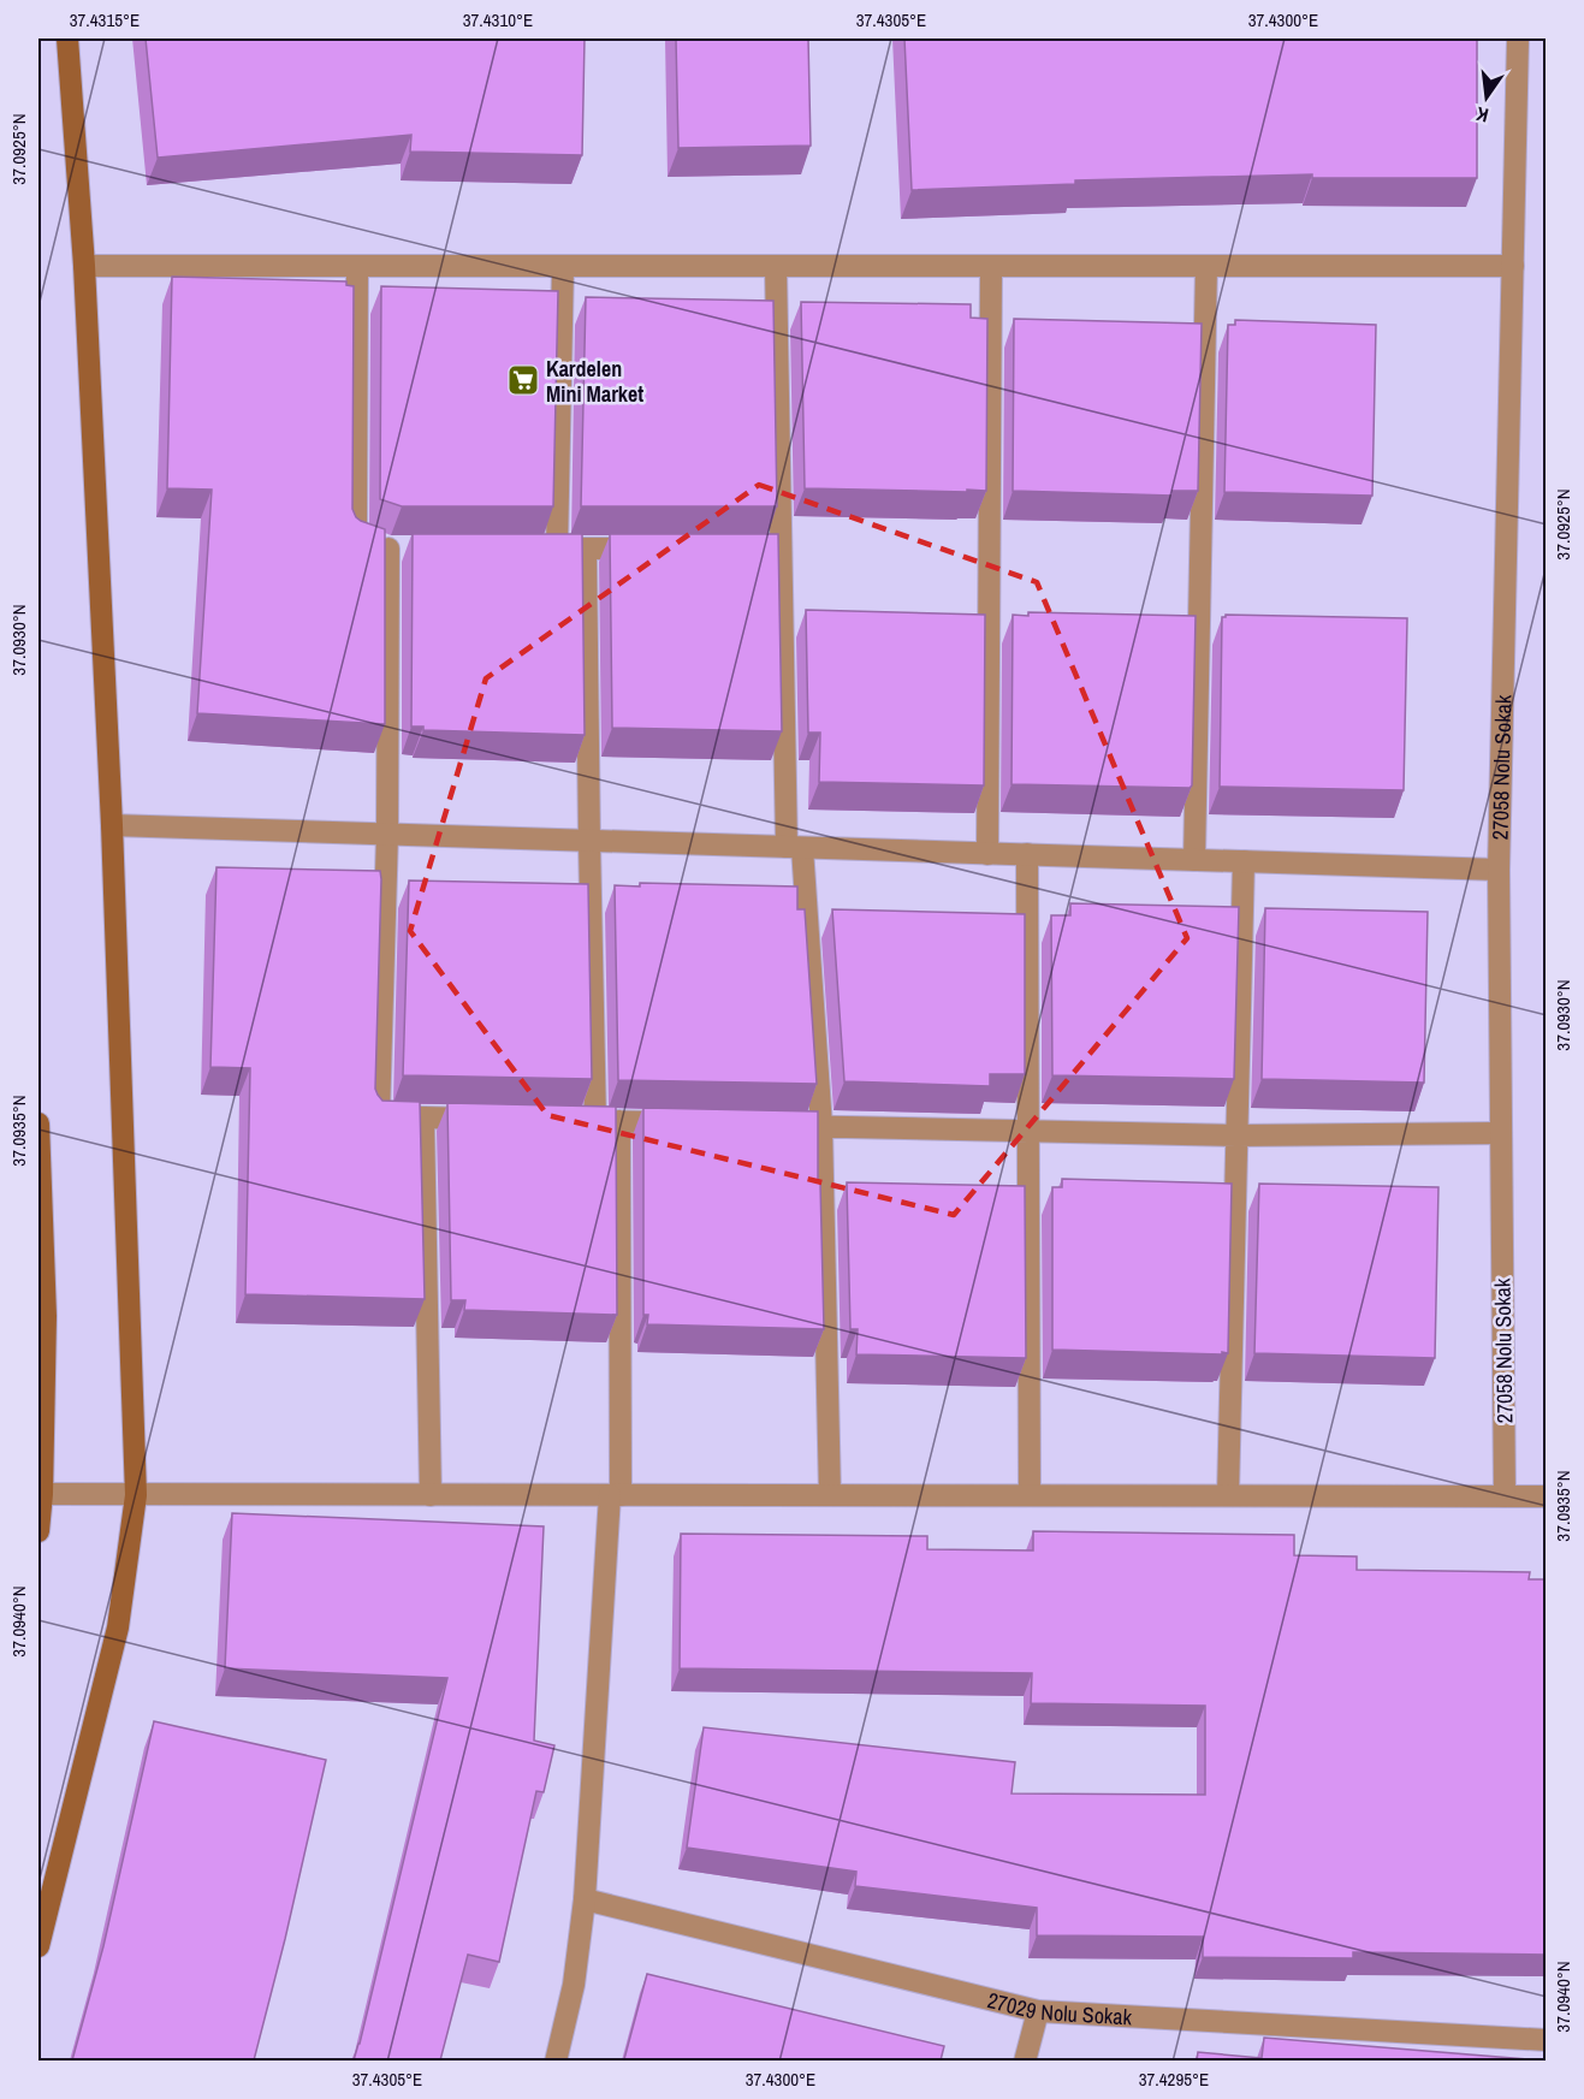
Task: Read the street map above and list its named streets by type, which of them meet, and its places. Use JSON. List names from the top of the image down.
{
  "streets": {
    "street": ["27058 Nolu Sokak", "27029 Nolu Sokak"]
  },
  "places": {
    "supermarket": ["Kardelen Mini Market"]
  },
  "north": "bottom",
  "coordinates": [
    "37.4315°E",
    "37.4310°E",
    "37.4305°E",
    "37.4300°E",
    "37.0925°N",
    "37.0930°N",
    "37.0935°N",
    "37.0940°N",
    "37.4295°E"
  ]
}
